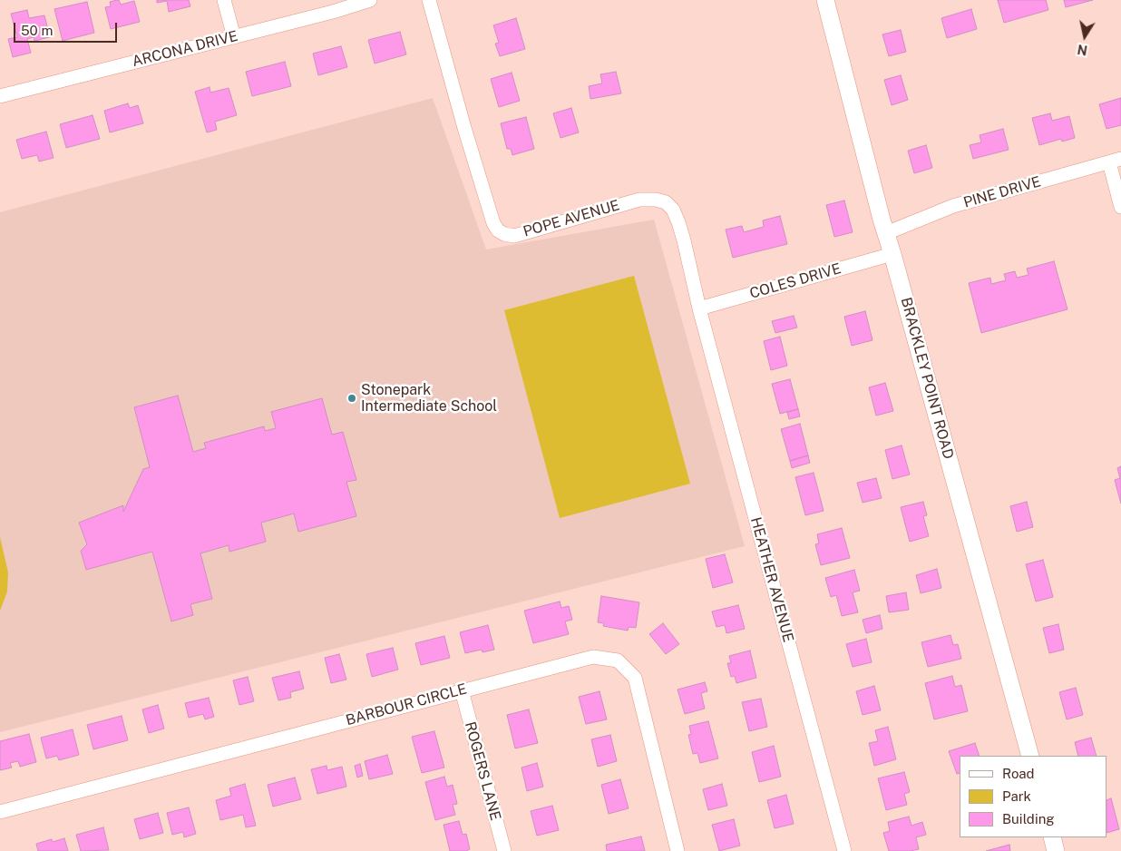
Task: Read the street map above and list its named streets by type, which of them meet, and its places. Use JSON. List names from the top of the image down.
{
  "streets": {
    "main road": ["BRACKLEY POINT ROAD"],
    "street": [
      "ARCONA DRIVE",
      "PINE DRIVE",
      "POPE AVENUE",
      "COLES DRIVE",
      "HEATHER AVENUE",
      "BARBOUR CIRCLE",
      "ROGERS LANE"
    ]
  },
  "crossings": [
    ["PINE DRIVE", "BRACKLEY POINT ROAD"],
    ["POPE AVENUE", "COLES DRIVE"],
    ["POPE AVENUE", "HEATHER AVENUE"],
    ["COLES DRIVE", "BRACKLEY POINT ROAD"],
    ["COLES DRIVE", "HEATHER AVENUE"],
    ["BARBOUR CIRCLE", "ROGERS LANE"]
  ],
  "places": ["Stonepark Intermediate School"],
  "legend": ["Road", "Park", "Building"],
  "scale_bar": "50 m",
  "north": "bottom"
}
